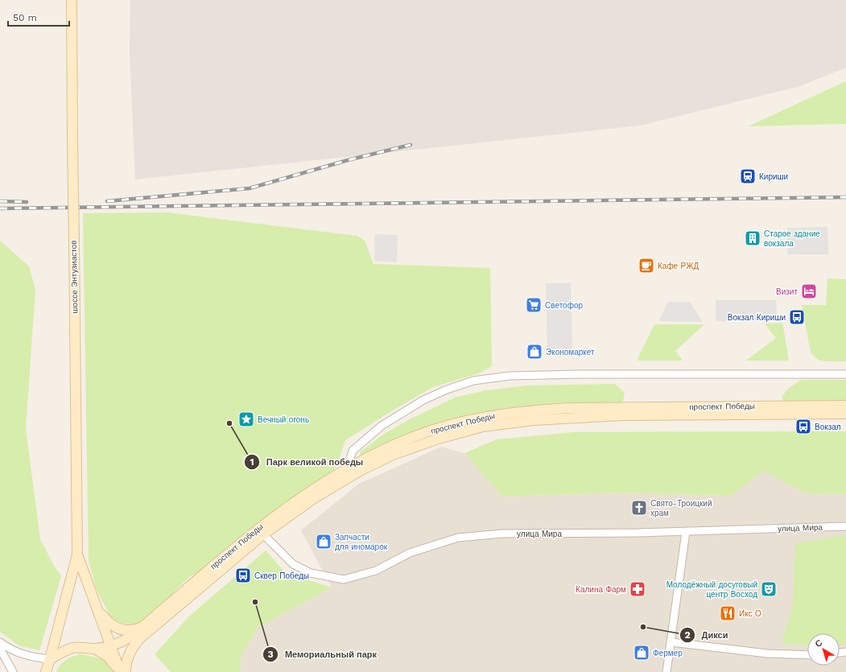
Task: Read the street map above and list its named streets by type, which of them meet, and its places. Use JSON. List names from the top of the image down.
{
  "streets": {
    "main road": ["шоссе Энтузиастов", "проспект Победы"],
    "street": ["улица Мира"]
  },
  "crossings": [
    ["проспект Победы", "улица Мира"]
  ],
  "places": {
    "station": ["Кириши"],
    "building": ["Старое здание вокзала"],
    "cafe": ["Кафе РЖД"],
    "hotel": ["Визит"],
    "supermarket": ["Светофор"],
    "bus stop": ["Вокзал Кириши", "Вокзал", "Сквер Победы"],
    "shop": ["Экономаркет", "Запчасти для иномарок", "Фермер"],
    "place": ["Вечный огонь"],
    "other": ["Парк великой победы", "Мемориальный парк", "Дикси"],
    "church": ["Свято-Троицкий храм"],
    "pharmacy": ["Калина Фарм"],
    "theatre": ["Молодёжный досуговый центр Восход"],
    "restaurant": ["Икс О"]
  },
  "scale_bar": "50 m",
  "north": "top left"
}
